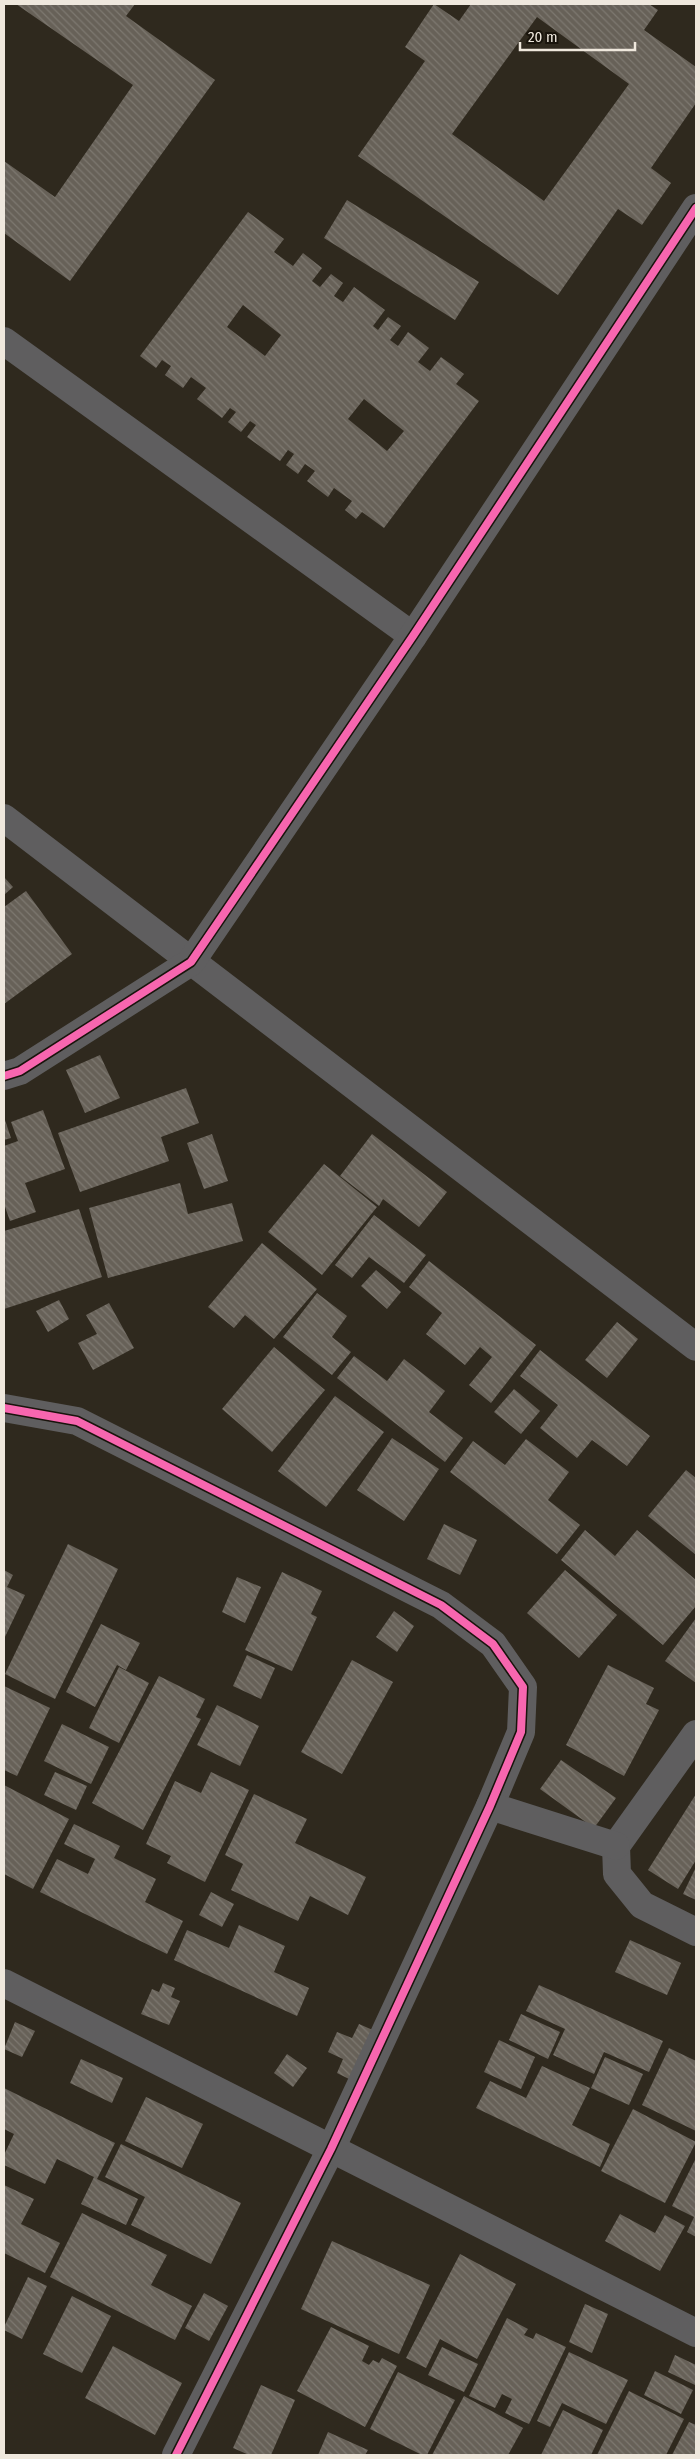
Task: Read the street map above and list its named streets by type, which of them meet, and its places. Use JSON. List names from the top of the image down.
{
  "scale_bar": "20 m"
}
